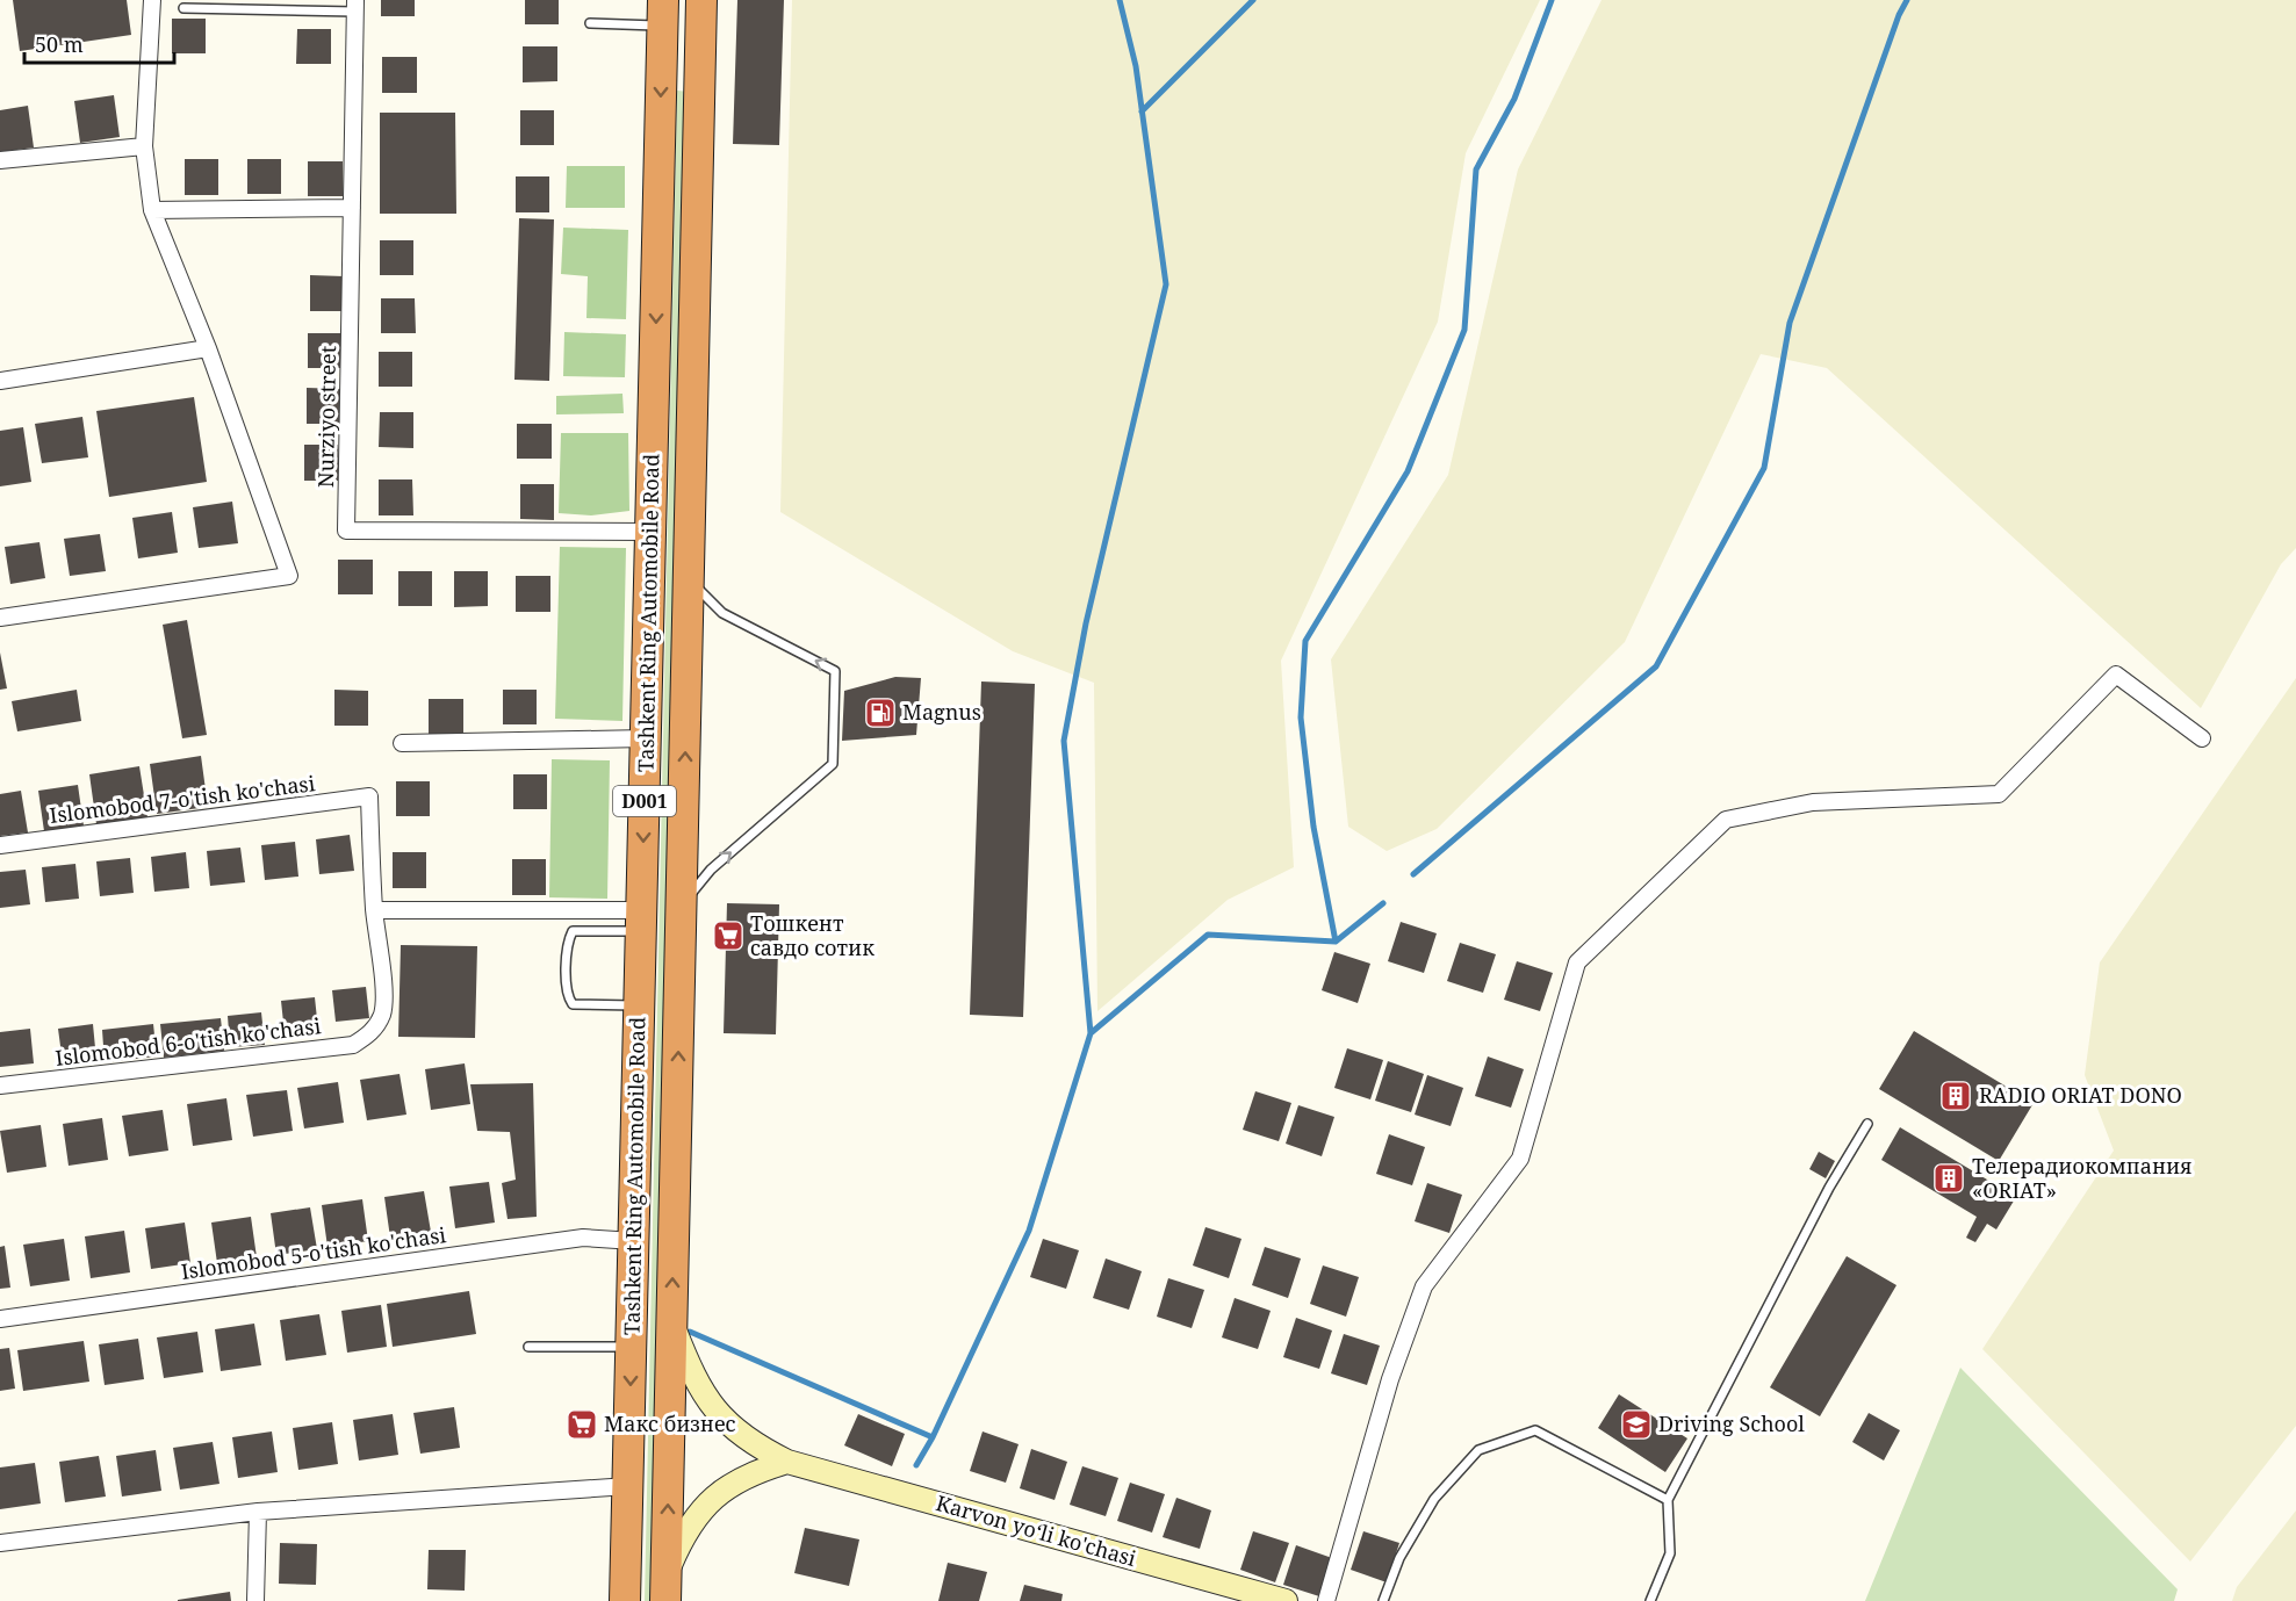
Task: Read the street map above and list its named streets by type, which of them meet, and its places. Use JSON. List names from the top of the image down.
{
  "streets": {
    "highway": ["Tashkent Ring Automobile Road", "D001"],
    "street": [
      "Nurziyo street",
      "Islomobod 7-o'tish ko'chasi",
      "Islomobod 6-o'tish ko'chasi",
      "Islomobod 5-o'tish ko'chasi",
      "Karvon yo‘li ko'chasi"
    ]
  },
  "crossings": [
    ["Nurziyo street", "Tashkent Ring Automobile Road"],
    ["Tashkent Ring Automobile Road", "Islomobod 5-o'tish ko'chasi"],
    ["Tashkent Ring Automobile Road", "Karvon yo‘li ko'chasi"],
    ["Islomobod 7-o'tish ko'chasi", "Islomobod 6-o'tish ko'chasi"]
  ],
  "places": {
    "fuel station": ["Magnus"],
    "supermarket": ["Тошкент савдо сотик", "Макс бизнес"],
    "building": ["RADIO ORIAT DONO", "Телерадиокомпания «ORIAT»"],
    "school or university": ["Driving School"]
  },
  "scale_bar": "50 m"
}
